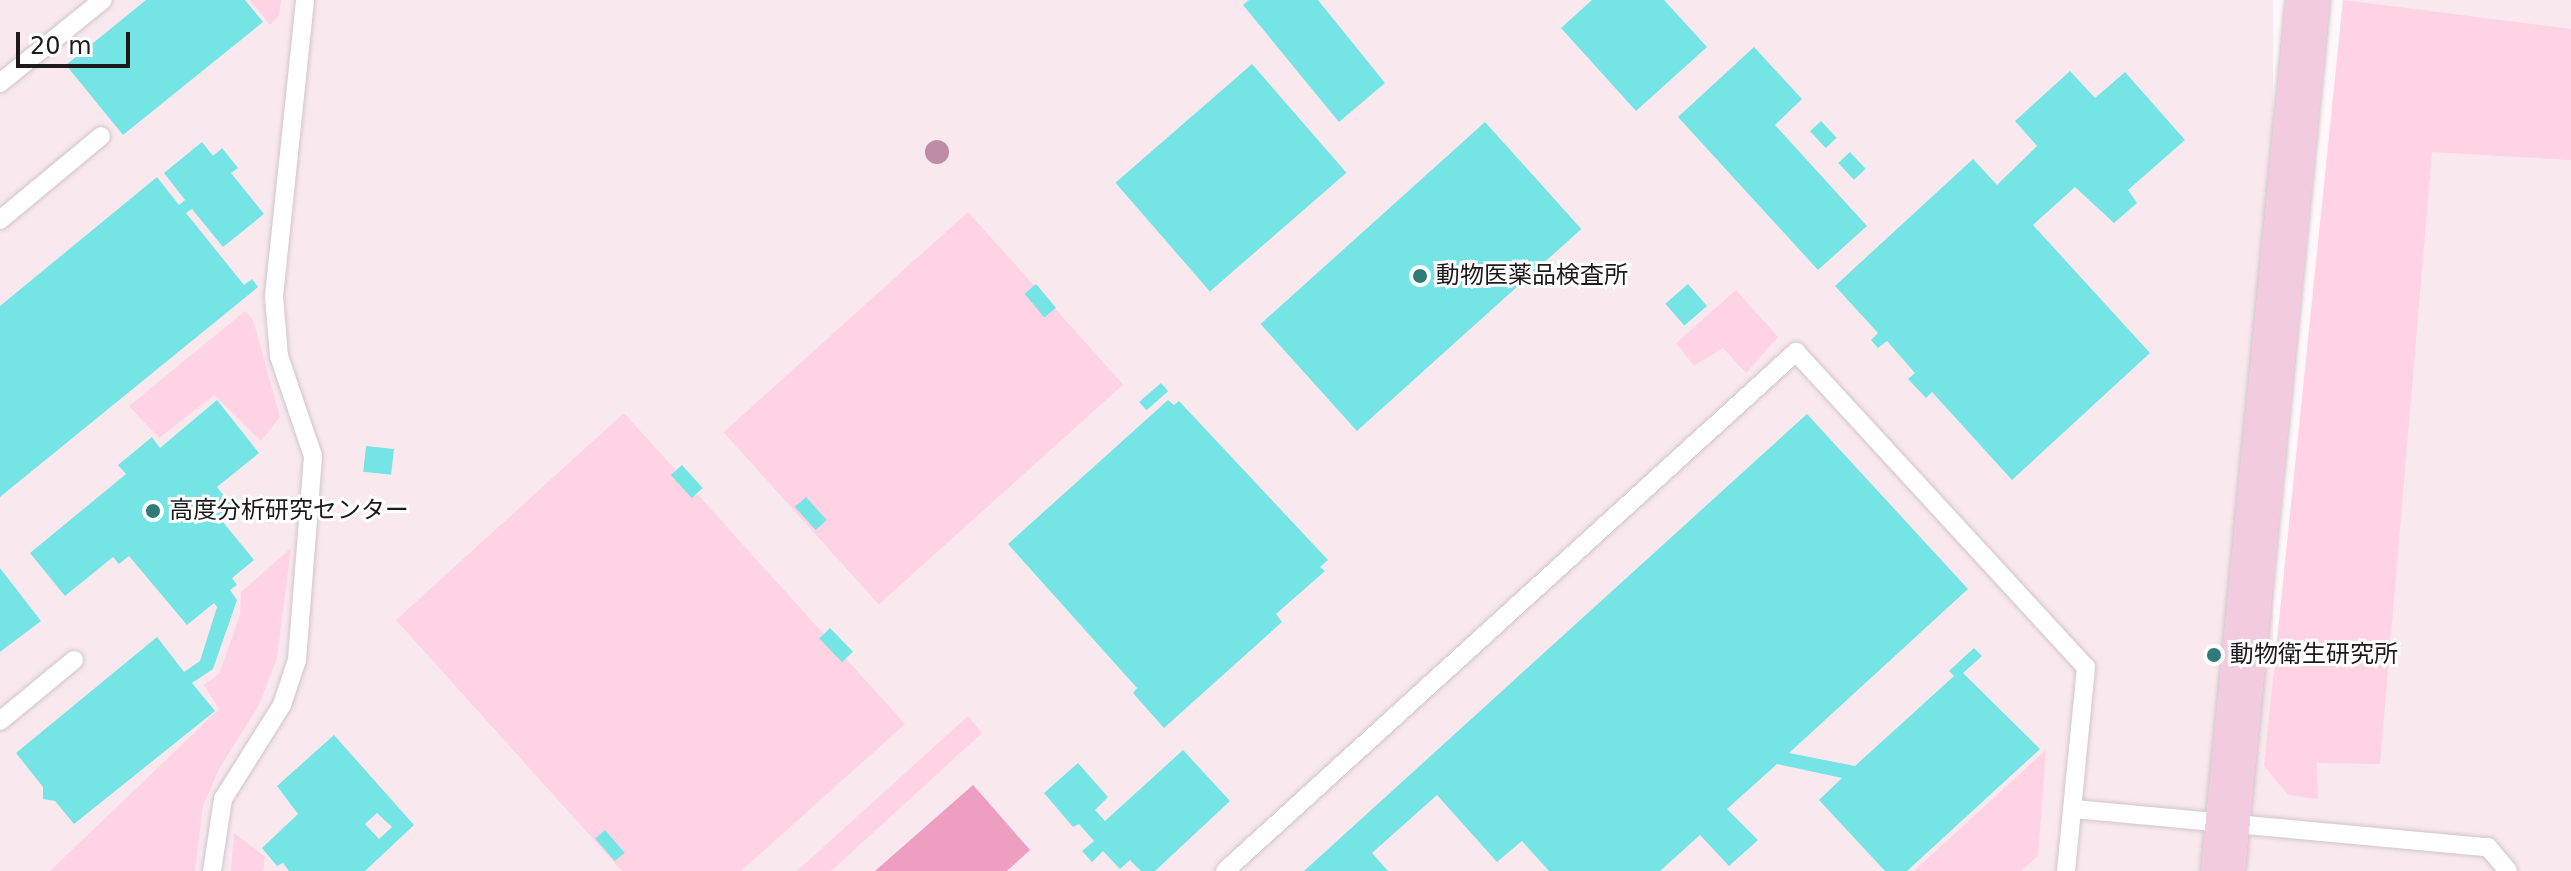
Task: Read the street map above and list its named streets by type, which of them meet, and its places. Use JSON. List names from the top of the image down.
{
  "places": ["動物医薬品検査所", "高度分析研究センター", "動物衛生研究所"],
  "scale_bar": "20 m"
}
